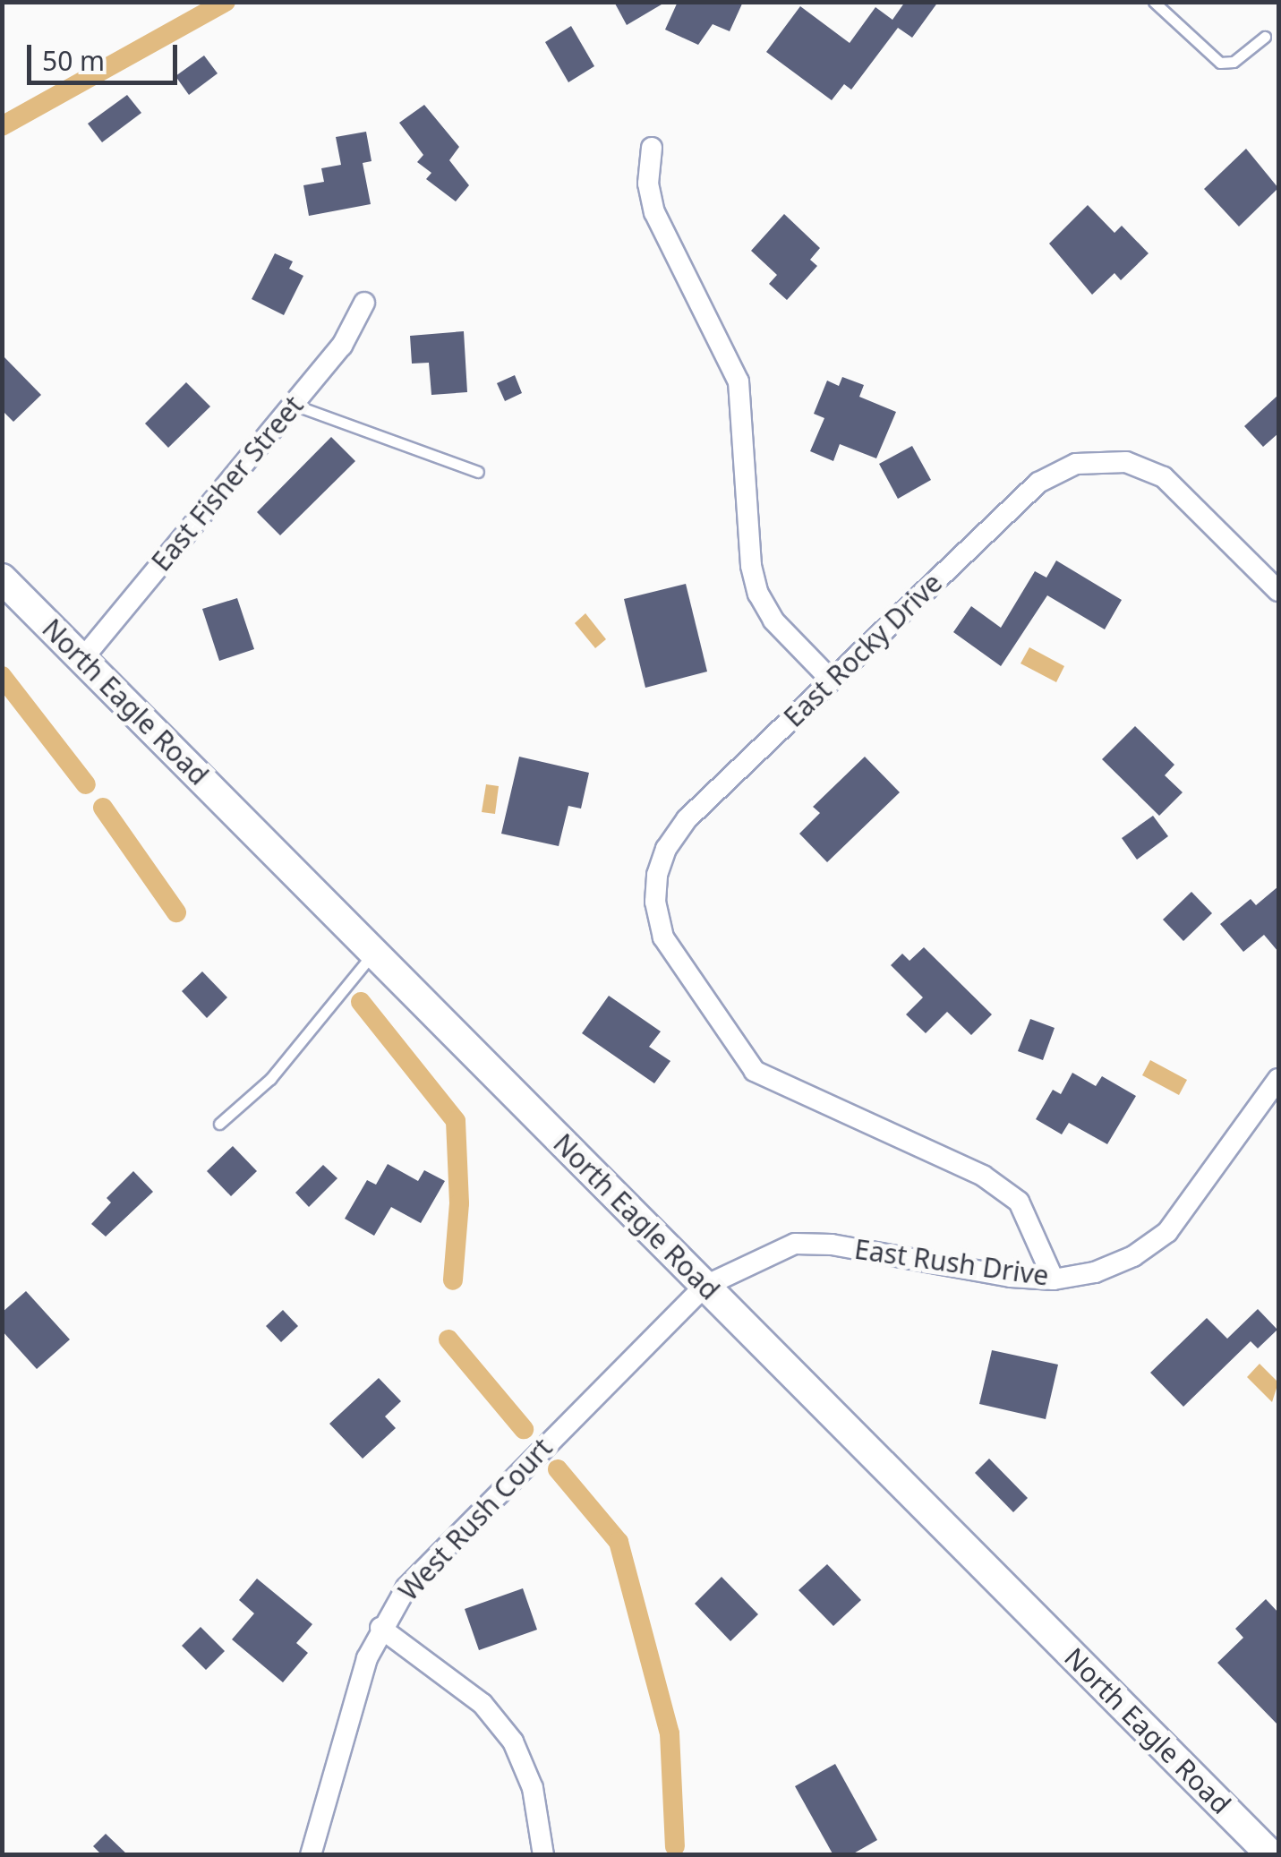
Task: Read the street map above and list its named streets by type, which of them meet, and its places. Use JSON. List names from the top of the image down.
{
  "streets": {
    "main road": ["North Eagle Road"],
    "street": [
      "East Fisher Street",
      "East Rocky Drive",
      "East Rush Drive",
      "West Rush Court"
    ]
  },
  "crossings": [
    ["East Fisher Street", "North Eagle Road"],
    ["East Rocky Drive", "East Rush Drive"],
    ["North Eagle Road", "East Rush Drive"],
    ["North Eagle Road", "West Rush Court"],
    ["East Rush Drive", "West Rush Court"]
  ],
  "scale_bar": "50 m"
}
